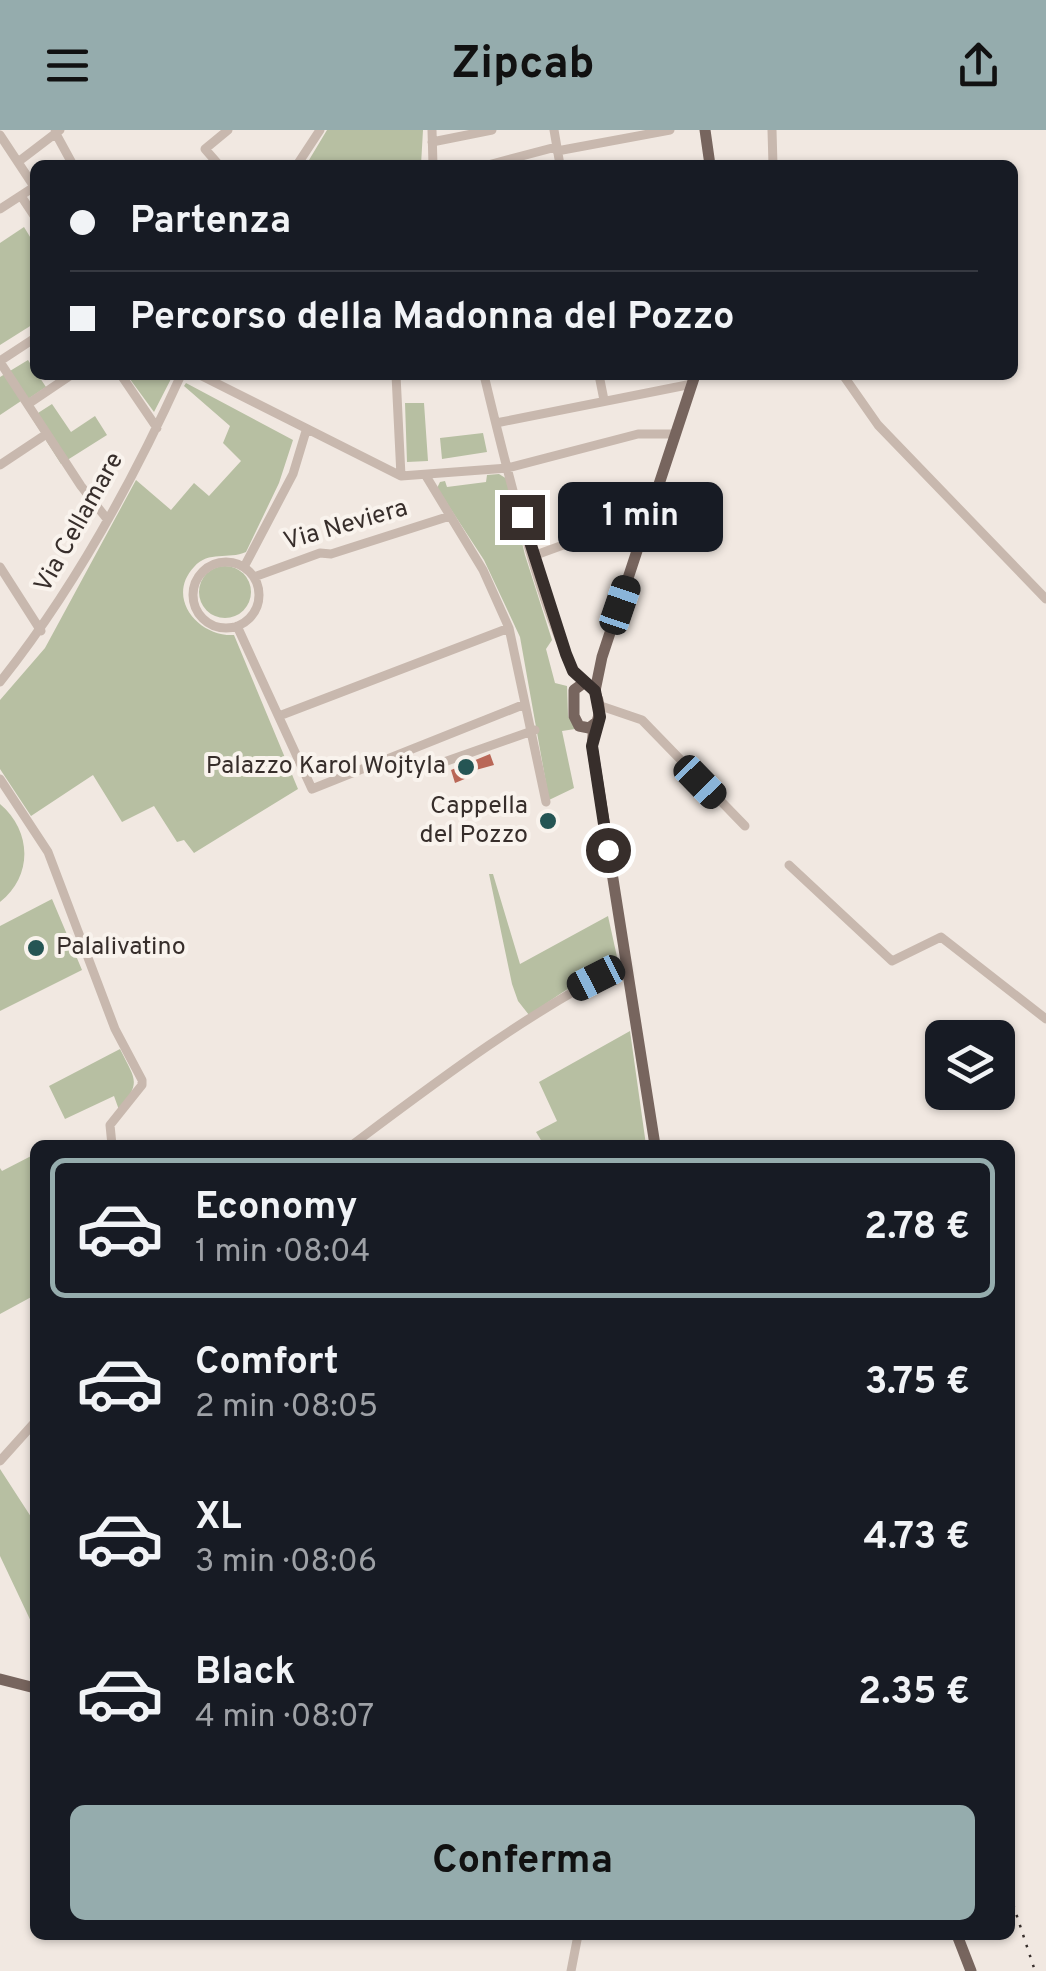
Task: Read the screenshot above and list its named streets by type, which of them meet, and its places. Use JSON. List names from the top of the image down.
{
  "streets": {
    "street": ["Via Cellamare", "Via Neviera"]
  },
  "places": ["Palazzo Karol Wojtyla", "Cappella del Pozzo", "Palalivatino"],
  "page": {
    "header": "Zipcab",
    "banner": ["Partenza", "Percorso della Madonna del Pozzo"],
    "bubble": "1 min",
    "list": [
      {
        "name": "Economy",
        "note": "1 min · 08:04",
        "value": "2.78 €"
      },
      {
        "name": "Comfort",
        "note": "2 min · 08:05",
        "value": "3.75 €"
      },
      {
        "name": "XL",
        "note": "3 min · 08:06",
        "value": "4.73 €"
      },
      {
        "name": "Black",
        "note": "4 min · 08:07",
        "value": "2.35 €"
      }
    ],
    "buttons": "Conferma"
  }
}
